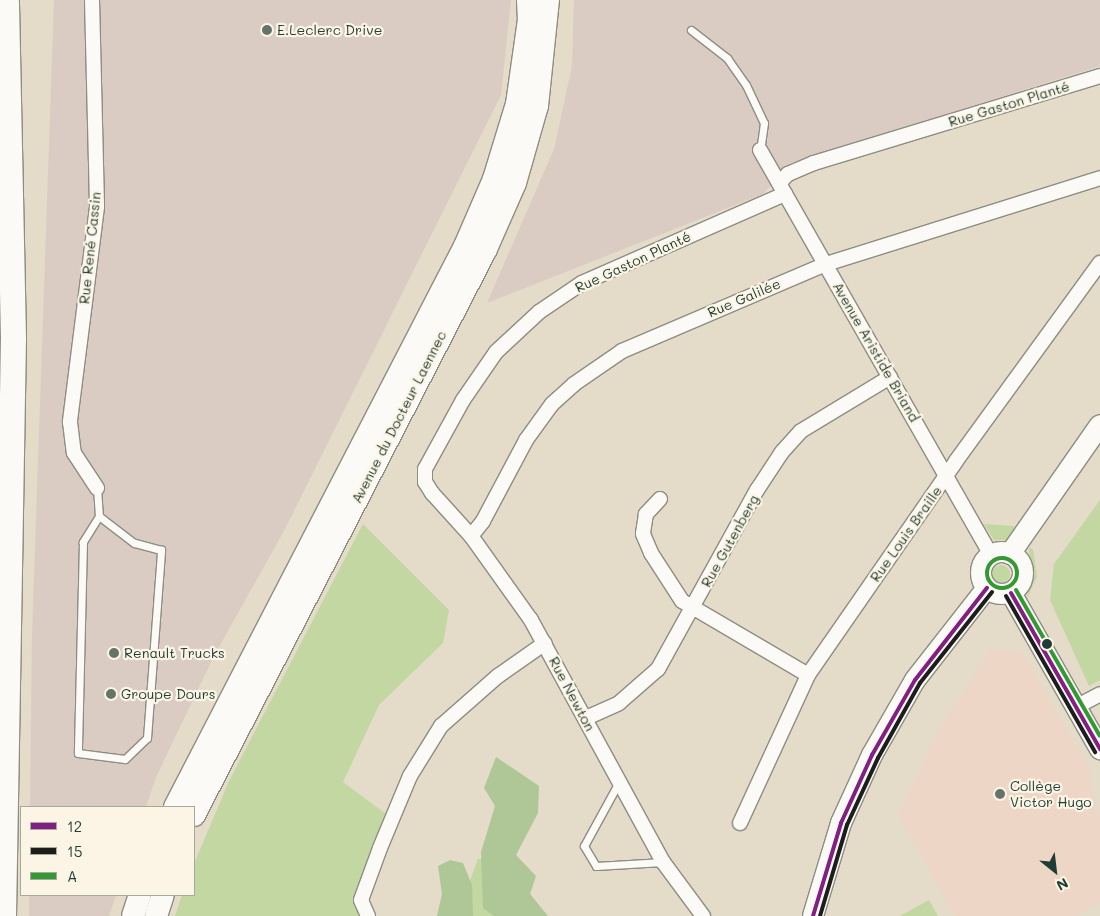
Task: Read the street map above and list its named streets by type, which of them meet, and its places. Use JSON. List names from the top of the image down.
{
  "streets": {
    "main road": ["Avenue du Docteur Laennec"],
    "street": [
      "Rue Gaston Planté",
      "Rue René Cassin",
      "Rue Galilée",
      "Avenue Aristide Briand",
      "Rue Louis Braille",
      "Rue Gutenberg",
      "Rue Newton"
    ]
  },
  "crossings": [
    ["Rue Gaston Planté", "Avenue Aristide Briand"],
    ["Rue Gaston Planté", "Rue Newton"],
    ["Rue Galilée", "Avenue Aristide Briand"],
    ["Rue Galilée", "Rue Newton"],
    ["Avenue Aristide Briand", "Rue Louis Braille"],
    ["Avenue Aristide Briand", "Rue Gutenberg"],
    ["Rue Gutenberg", "Rue Newton"]
  ],
  "places": [
    "E.Leclerc Drive",
    "Renault Trucks",
    "Groupe Dours",
    "Collège Victor Hugo"
  ],
  "lines": ["transit line A", "transit line 12", "transit line 15"],
  "legend": ["12", "15", "A"],
  "north": "bottom right"
}
